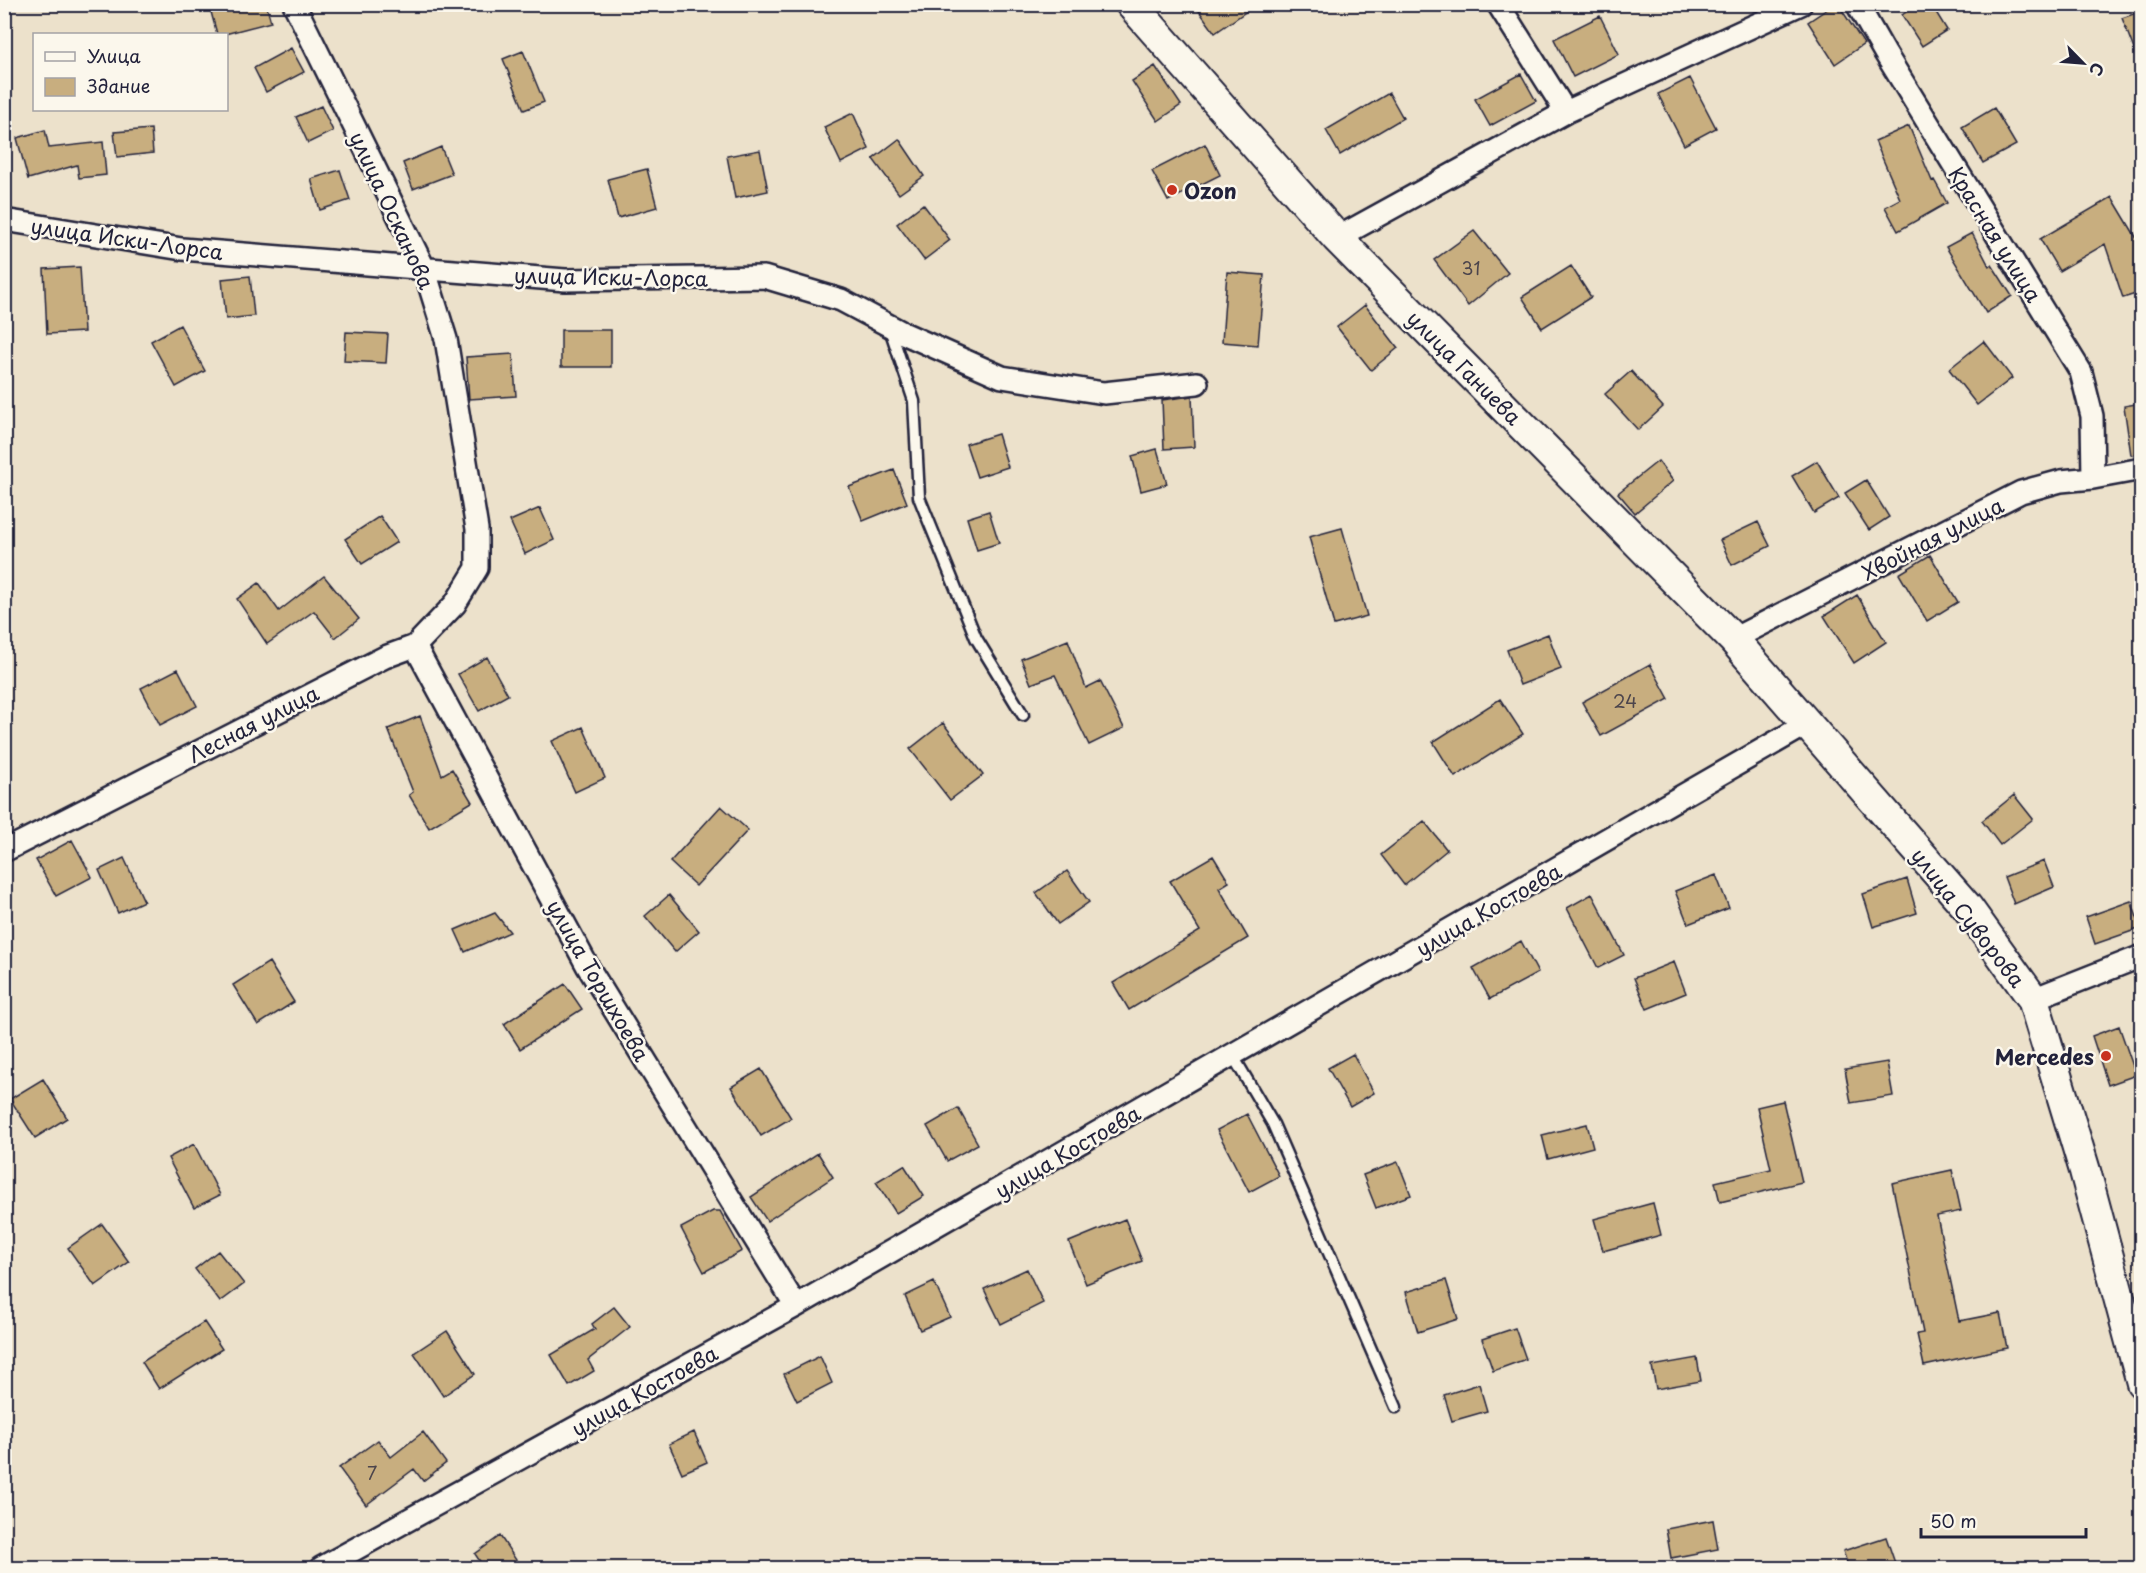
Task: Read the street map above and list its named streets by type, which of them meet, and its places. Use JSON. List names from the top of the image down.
{
  "streets": {
    "main road": ["улица Ганиева", "улица Суворова"],
    "street": [
      "улица Осканова",
      "Красная улица",
      "улица Иски-Лорса",
      "Хвойная улица",
      "Лесная улица",
      "улица Костоева",
      "улица Торшхоева"
    ]
  },
  "crossings": [
    ["улица Осканова", "улица Иски-Лорса"],
    ["улица Осканова", "Лесная улица"],
    ["Красная улица", "Хвойная улица"],
    ["улица Ганиева", "Хвойная улица"],
    ["улица Ганиева", "улица Костоева"],
    ["улица Ганиева", "улица Суворова"],
    ["Лесная улица", "улица Торшхоева"],
    ["улица Костоева", "улица Суворова"],
    ["улица Костоева", "улица Торшхоева"]
  ],
  "places": ["Ozon", "Mercedes"],
  "house_numbers": ["31", "24", "7"],
  "legend": ["Улица", "Здание"],
  "scale_bar": "50 m",
  "north": "bottom right"
}
